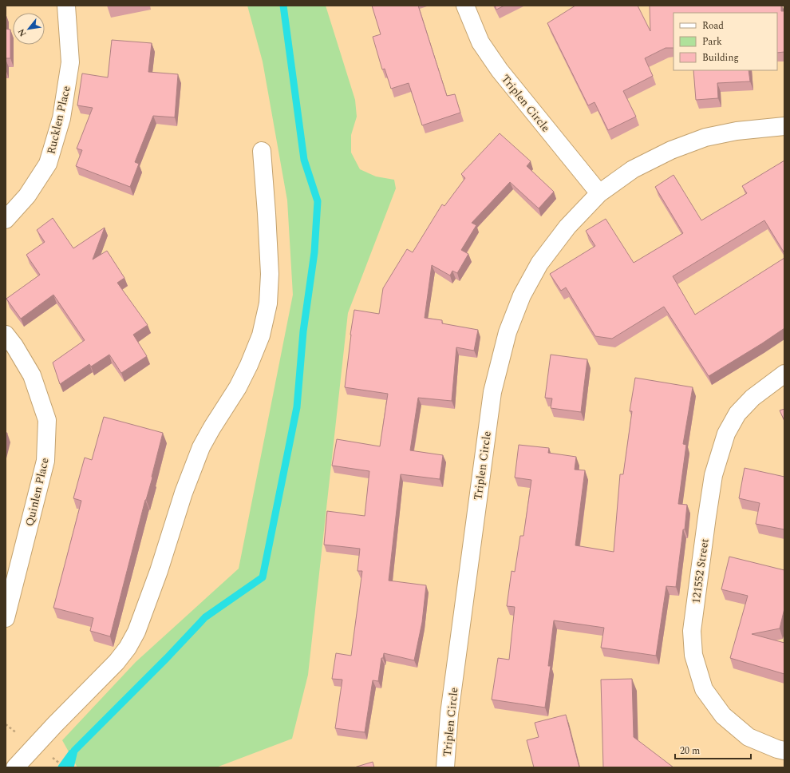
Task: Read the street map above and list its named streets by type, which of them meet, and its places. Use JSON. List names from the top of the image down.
{
  "streets": {
    "street": [
      "Triplen Circle",
      "Rucklen Place",
      "Quinlen Place",
      "121552 Street"
    ]
  },
  "legend": ["Road", "Park", "Building"],
  "scale_bar": "20 m",
  "north": "bottom left"
}
